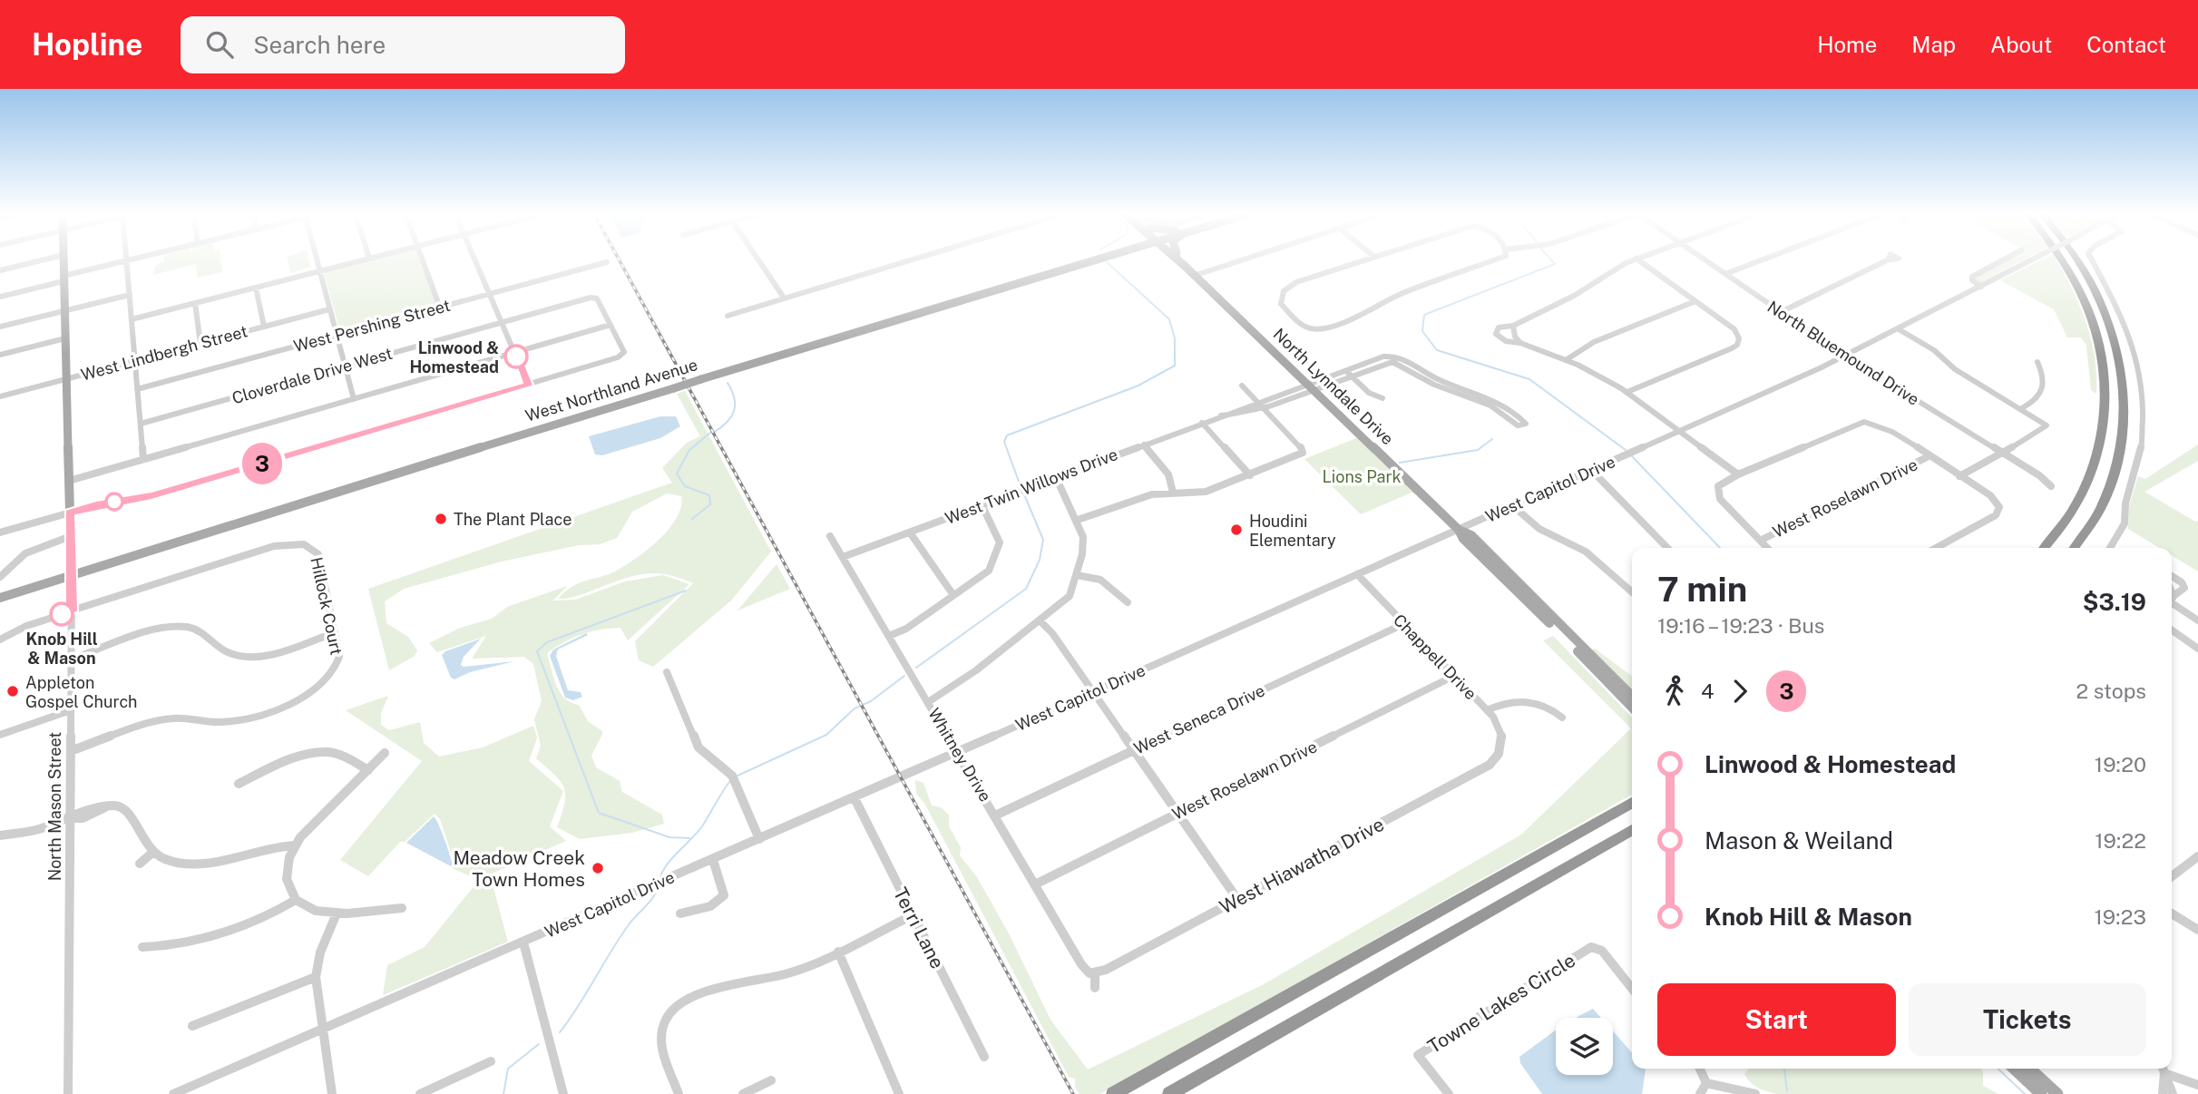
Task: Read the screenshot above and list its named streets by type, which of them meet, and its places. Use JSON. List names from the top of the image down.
{
  "streets": {
    "main road": ["North Lynndale Drive", "West Northland Avenue", "North Mason Street"],
    "street": [
      "West Pershing Street",
      "West Lindbergh Street",
      "North Bluemound Drive",
      "Cloverdale Drive West",
      "West Twin Willows Drive",
      "West Capitol Drive",
      "West Roselawn Drive",
      "Hillock Court",
      "Chappell Drive",
      "West Seneca Drive",
      "Whitney Drive",
      "West Hiawatha Drive",
      "Terri Lane",
      "Towne Lakes Circle"
    ]
  },
  "crossings": [
    ["West Lindbergh Street", "North Mason Street"],
    ["North Bluemound Drive", "West Capitol Drive"],
    ["North Lynndale Drive", "West Twin Willows Drive"],
    ["North Lynndale Drive", "West Capitol Drive"],
    ["West Northland Avenue", "North Mason Street"],
    ["West Twin Willows Drive", "Whitney Drive"],
    ["West Capitol Drive", "Chappell Drive"],
    ["West Capitol Drive", "Whitney Drive"],
    ["West Capitol Drive", "Terri Lane"],
    ["West Roselawn Drive", "Chappell Drive"],
    ["West Roselawn Drive", "Whitney Drive"],
    ["Hillock Court", "North Mason Street"],
    ["Chappell Drive", "West Seneca Drive"],
    ["Chappell Drive", "West Hiawatha Drive"],
    ["West Seneca Drive", "Whitney Drive"],
    ["Whitney Drive", "West Hiawatha Drive"]
  ],
  "parks": ["Lions Park"],
  "places": [
    "Linwood & Homestead",
    "The Plant Place",
    "Houdini Elementary",
    "Knob Hill & Mason",
    "Appleton Gospel Church",
    "Meadow Creek Town Homes"
  ],
  "lines": ["bus line 3"],
  "page": {
    "header": "Hopline",
    "search": "Search here",
    "nav": [
      "Home",
      "Map",
      "About",
      "Contact"
    ],
    "on_map": "3",
    "heading": ["7 min", "19:16 – 19:23 · Bus", "$3.19"],
    "legs": ["4", "3", "2 stops"],
    "list": [
      {
        "name": "Linwood & Homestead",
        "value": "19:20"
      },
      {
        "name": "Mason & Weiland",
        "value": "19:22"
      },
      {
        "name": "Knob Hill & Mason",
        "value": "19:23"
      }
    ],
    "buttons": ["Start", "Tickets"]
  }
}
